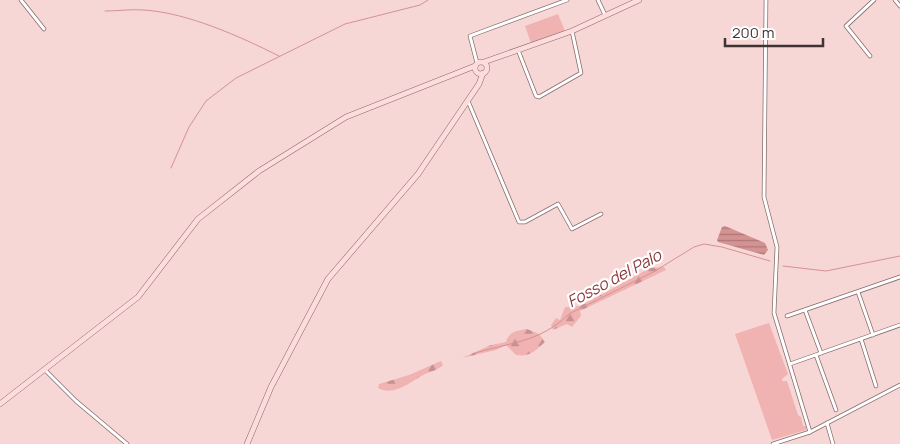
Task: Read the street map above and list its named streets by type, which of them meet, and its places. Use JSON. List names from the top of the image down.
{
  "water": ["Fosso del Palo"],
  "scale_bar": "200 m"
}
